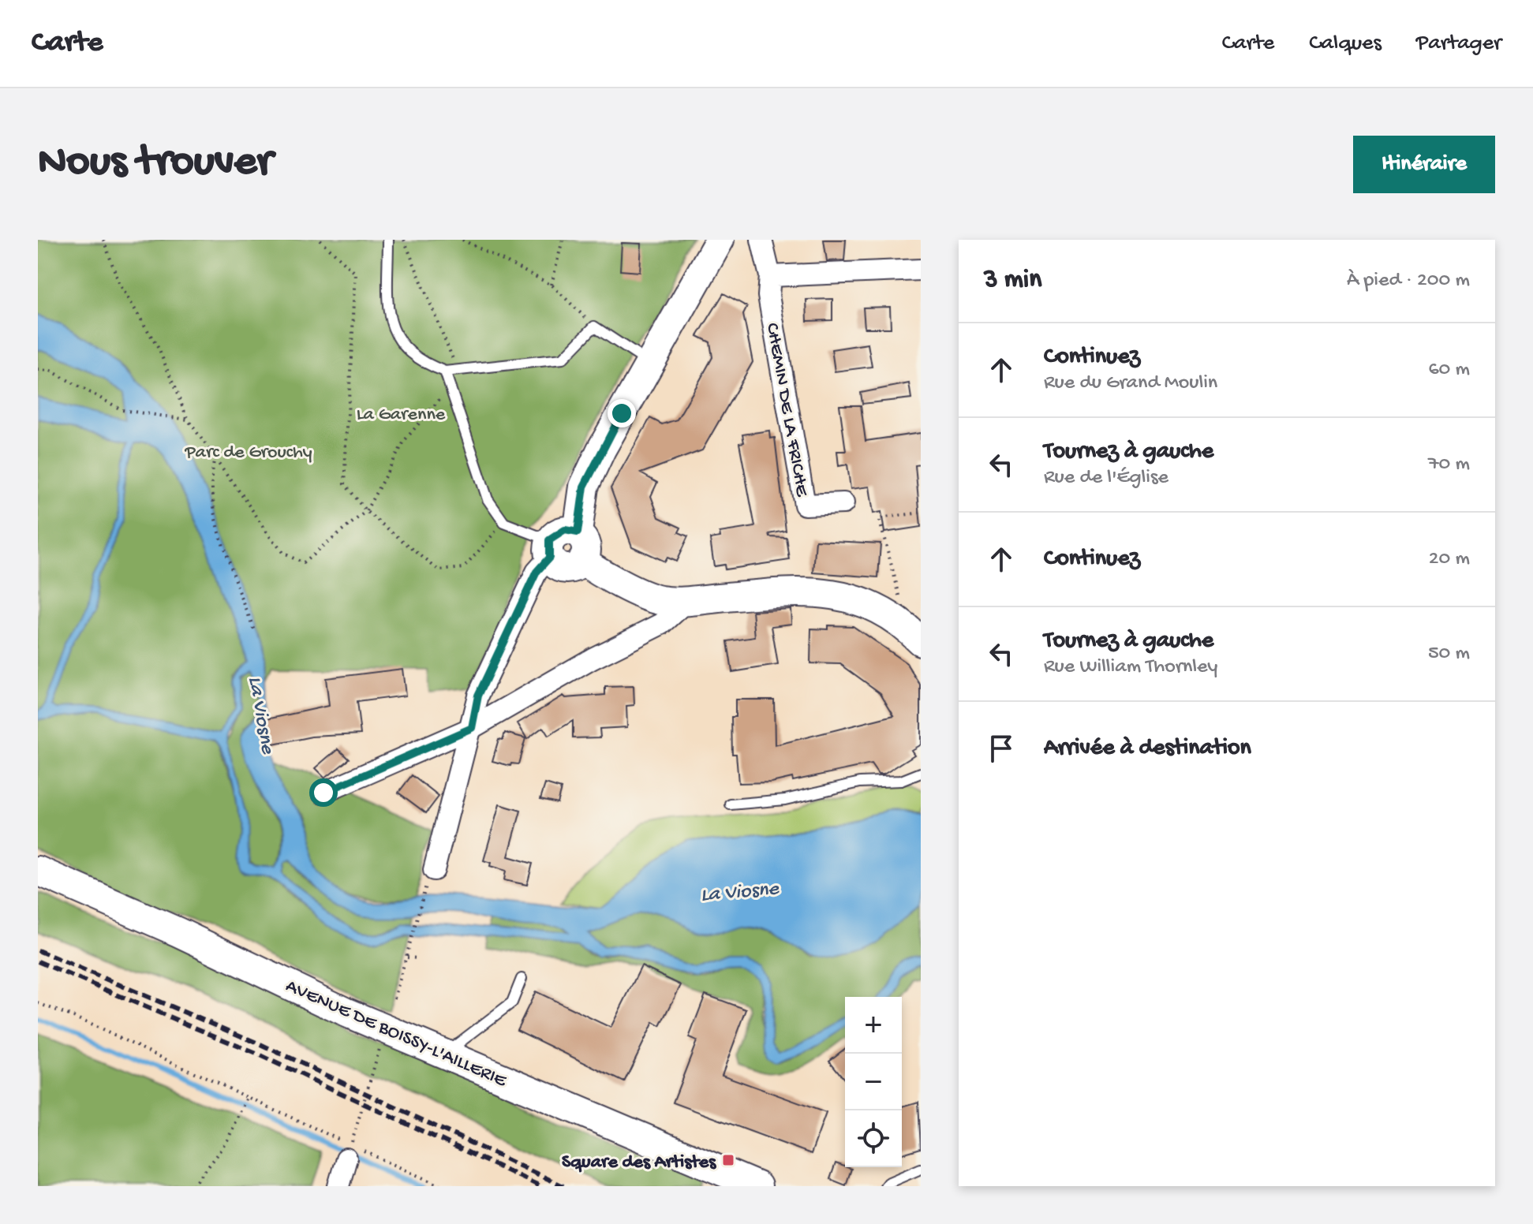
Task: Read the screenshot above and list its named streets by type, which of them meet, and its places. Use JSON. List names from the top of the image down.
{
  "streets": {
    "street": ["CHEMIN DE LA FRICHE", "AVENUE DE BOISSY-L'AILLERIE"]
  },
  "water": ["La Viosne"],
  "parks": ["La Garenne", "Parc de Grouchy"],
  "places": {
    "transit": ["Square des Artistes"]
  },
  "page": {
    "header": "Carte",
    "nav": ["Carte", "Calques", "Partager"],
    "buttons": "Itinéraire",
    "title": "Nous trouver",
    "heading": ["3 min", "À pied · 200 m"],
    "list": [
      ["Continuez", "Rue du Grand Moulin", "60 m"],
      ["Tournez à gauche", "Rue de l'Église", "70 m"],
      ["Continuez", "20 m"],
      ["Tournez à gauche", "Rue William Thornley", "50 m"],
      "Arrivée à destination"
    ],
    "map_buttons": ["+", "−"]
  }
}
